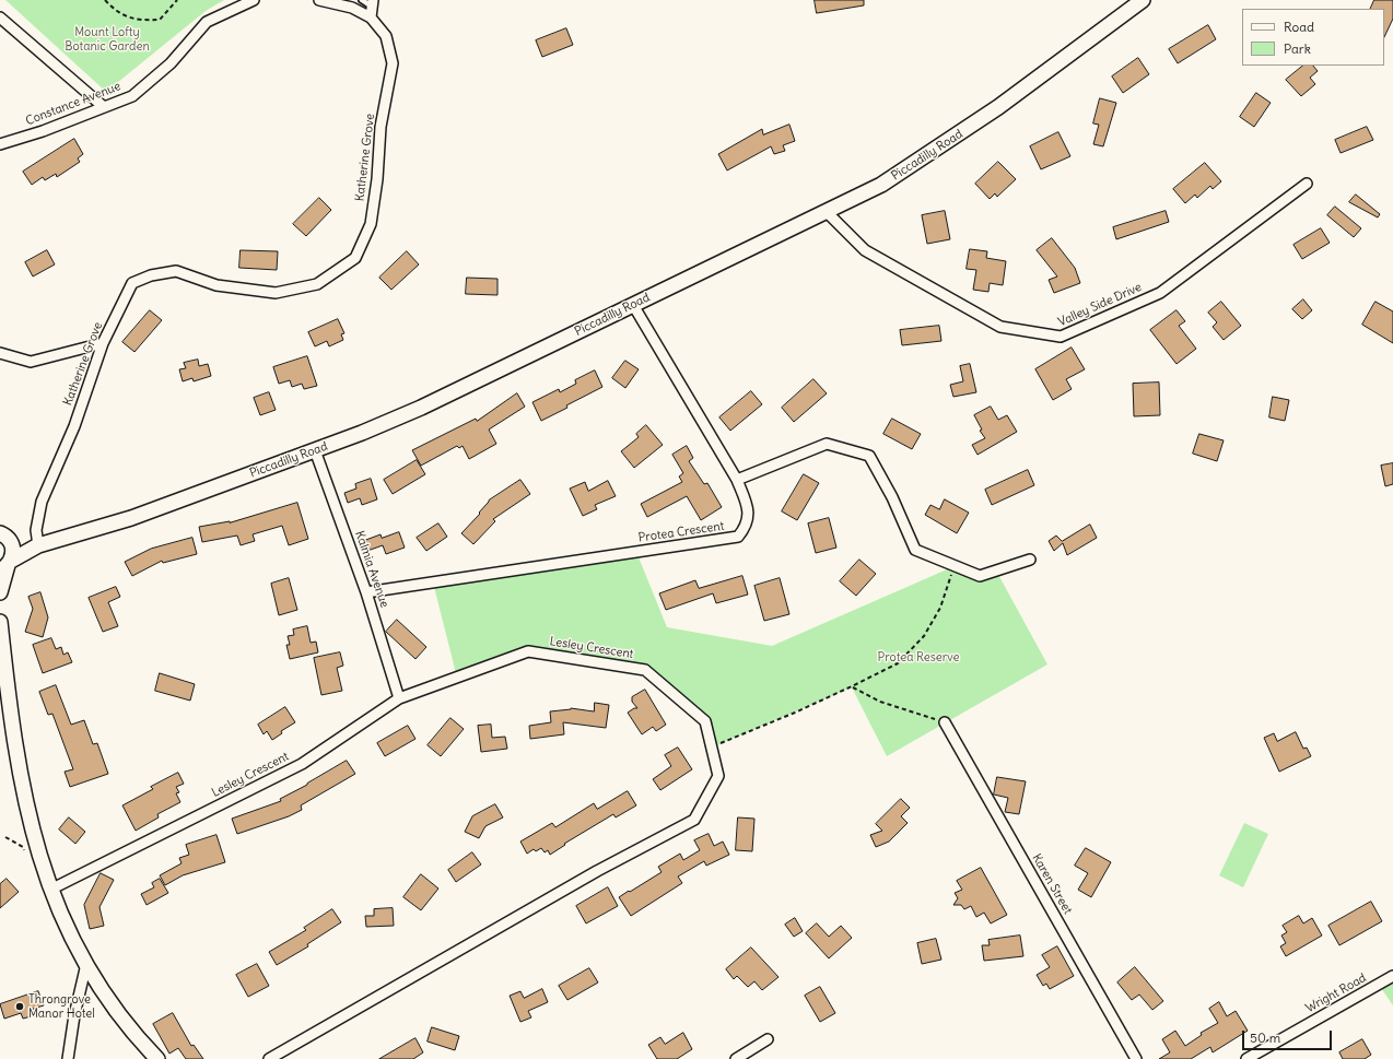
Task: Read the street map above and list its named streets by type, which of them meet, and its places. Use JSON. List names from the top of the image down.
{
  "streets": {
    "main road": ["Piccadilly Road"],
    "street": [
      "Constance Avenue",
      "Katherine Grove",
      "Valley Side Drive",
      "Protea Crescent",
      "Kalmia Avenue",
      "Lesley Crescent",
      "Karen Street",
      "Wright Road"
    ]
  },
  "crossings": [
    ["Piccadilly Road", "Katherine Grove"],
    ["Piccadilly Road", "Valley Side Drive"],
    ["Piccadilly Road", "Protea Crescent"],
    ["Piccadilly Road", "Kalmia Avenue"],
    ["Protea Crescent", "Kalmia Avenue"],
    ["Kalmia Avenue", "Lesley Crescent"]
  ],
  "parks": ["Mount Lofty Botanic Garden", "Protea Reserve"],
  "places": ["Throngrove Manor Hotel"],
  "legend": ["Road", "Park"],
  "scale_bar": "50 m"
}
